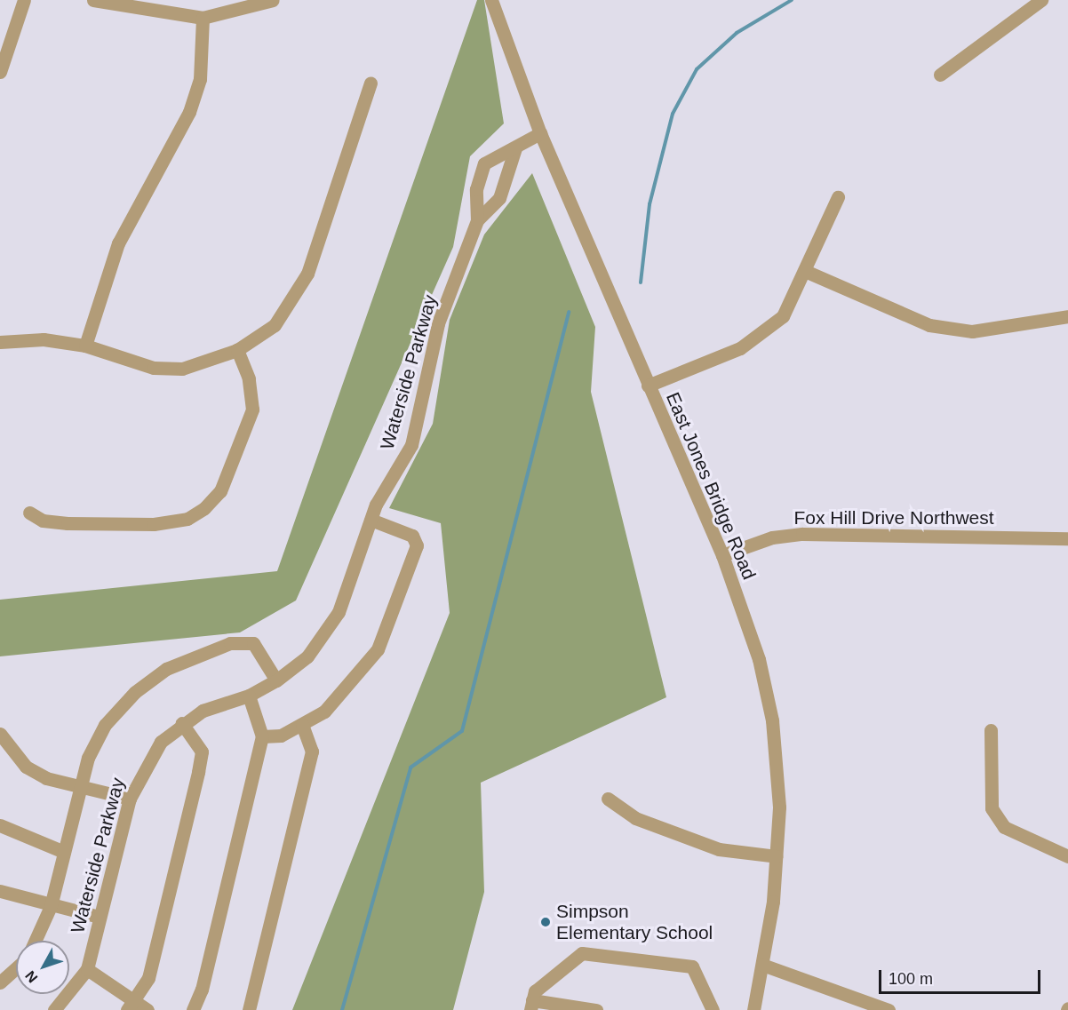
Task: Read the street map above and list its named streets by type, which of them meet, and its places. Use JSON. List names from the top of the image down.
{
  "streets": {
    "street": ["Waterside Parkway", "East Jones Bridge Road", "Fox Hill Drive Northwest"]
  },
  "crossings": [
    ["Waterside Parkway", "East Jones Bridge Road"],
    ["East Jones Bridge Road", "Fox Hill Drive Northwest"]
  ],
  "places": ["Simpson Elementary School"],
  "scale_bar": "100 m",
  "north": "bottom left"
}
